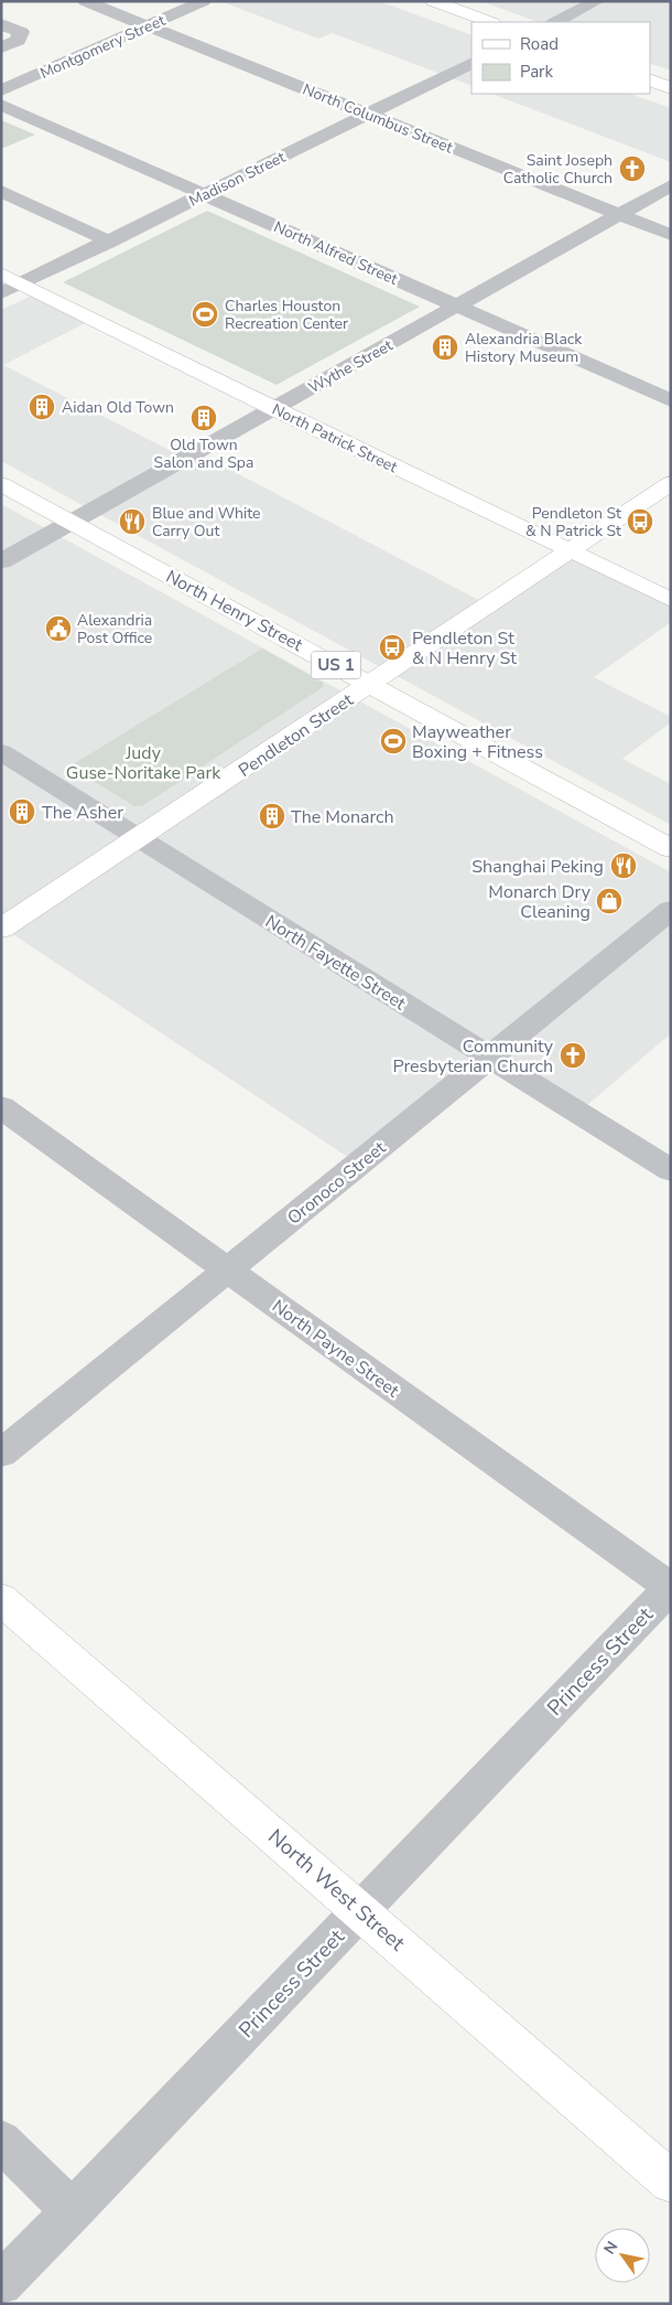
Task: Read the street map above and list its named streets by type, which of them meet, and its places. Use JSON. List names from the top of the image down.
{
  "streets": {
    "main road": [
      "North Patrick Street",
      "North Henry Street",
      "US 1",
      "Pendleton Street",
      "North West Street"
    ],
    "street": [
      "Montgomery Street",
      "North Columbus Street",
      "Madison Street",
      "North Alfred Street",
      "Wythe Street",
      "North Fayette Street",
      "Oronoco Street",
      "North Payne Street",
      "Princess Street"
    ]
  },
  "crossings": [
    ["Montgomery Street", "North Columbus Street"],
    ["North Columbus Street", "Madison Street"],
    ["North Columbus Street", "Wythe Street"],
    ["Madison Street", "North Alfred Street"],
    ["Madison Street", "North Patrick Street"],
    ["North Alfred Street", "Wythe Street"],
    ["Wythe Street", "North Patrick Street"],
    ["Wythe Street", "North Henry Street"],
    ["North Patrick Street", "Pendleton Street"],
    ["North Henry Street", "Pendleton Street"],
    ["Pendleton Street", "North Fayette Street"],
    ["North Fayette Street", "Oronoco Street"],
    ["Oronoco Street", "North Payne Street"],
    ["North Payne Street", "Princess Street"],
    ["Princess Street", "North West Street"]
  ],
  "parks": ["Judy Guse-Noritake Park"],
  "places": {
    "church": ["Saint Joseph Catholic Church", "Community Presbyterian Church"],
    "sports": ["Charles Houston Recreation Center", "Mayweather Boxing + Fitness"],
    "building": [
      "Alexandria Black History Museum",
      "Aidan Old Town",
      "Old Town Salon and Spa",
      "The Asher",
      "The Monarch"
    ],
    "restaurant": ["Blue and White Carry Out", "Shanghai Peking"],
    "bus stop": ["Pendleton St & N Patrick St", "Pendleton St & N Henry St"],
    "public building": ["Alexandria Post Office"],
    "shop": ["Monarch Dry Cleaning"]
  },
  "legend": ["Road", "Park"],
  "north": "top left"
}
